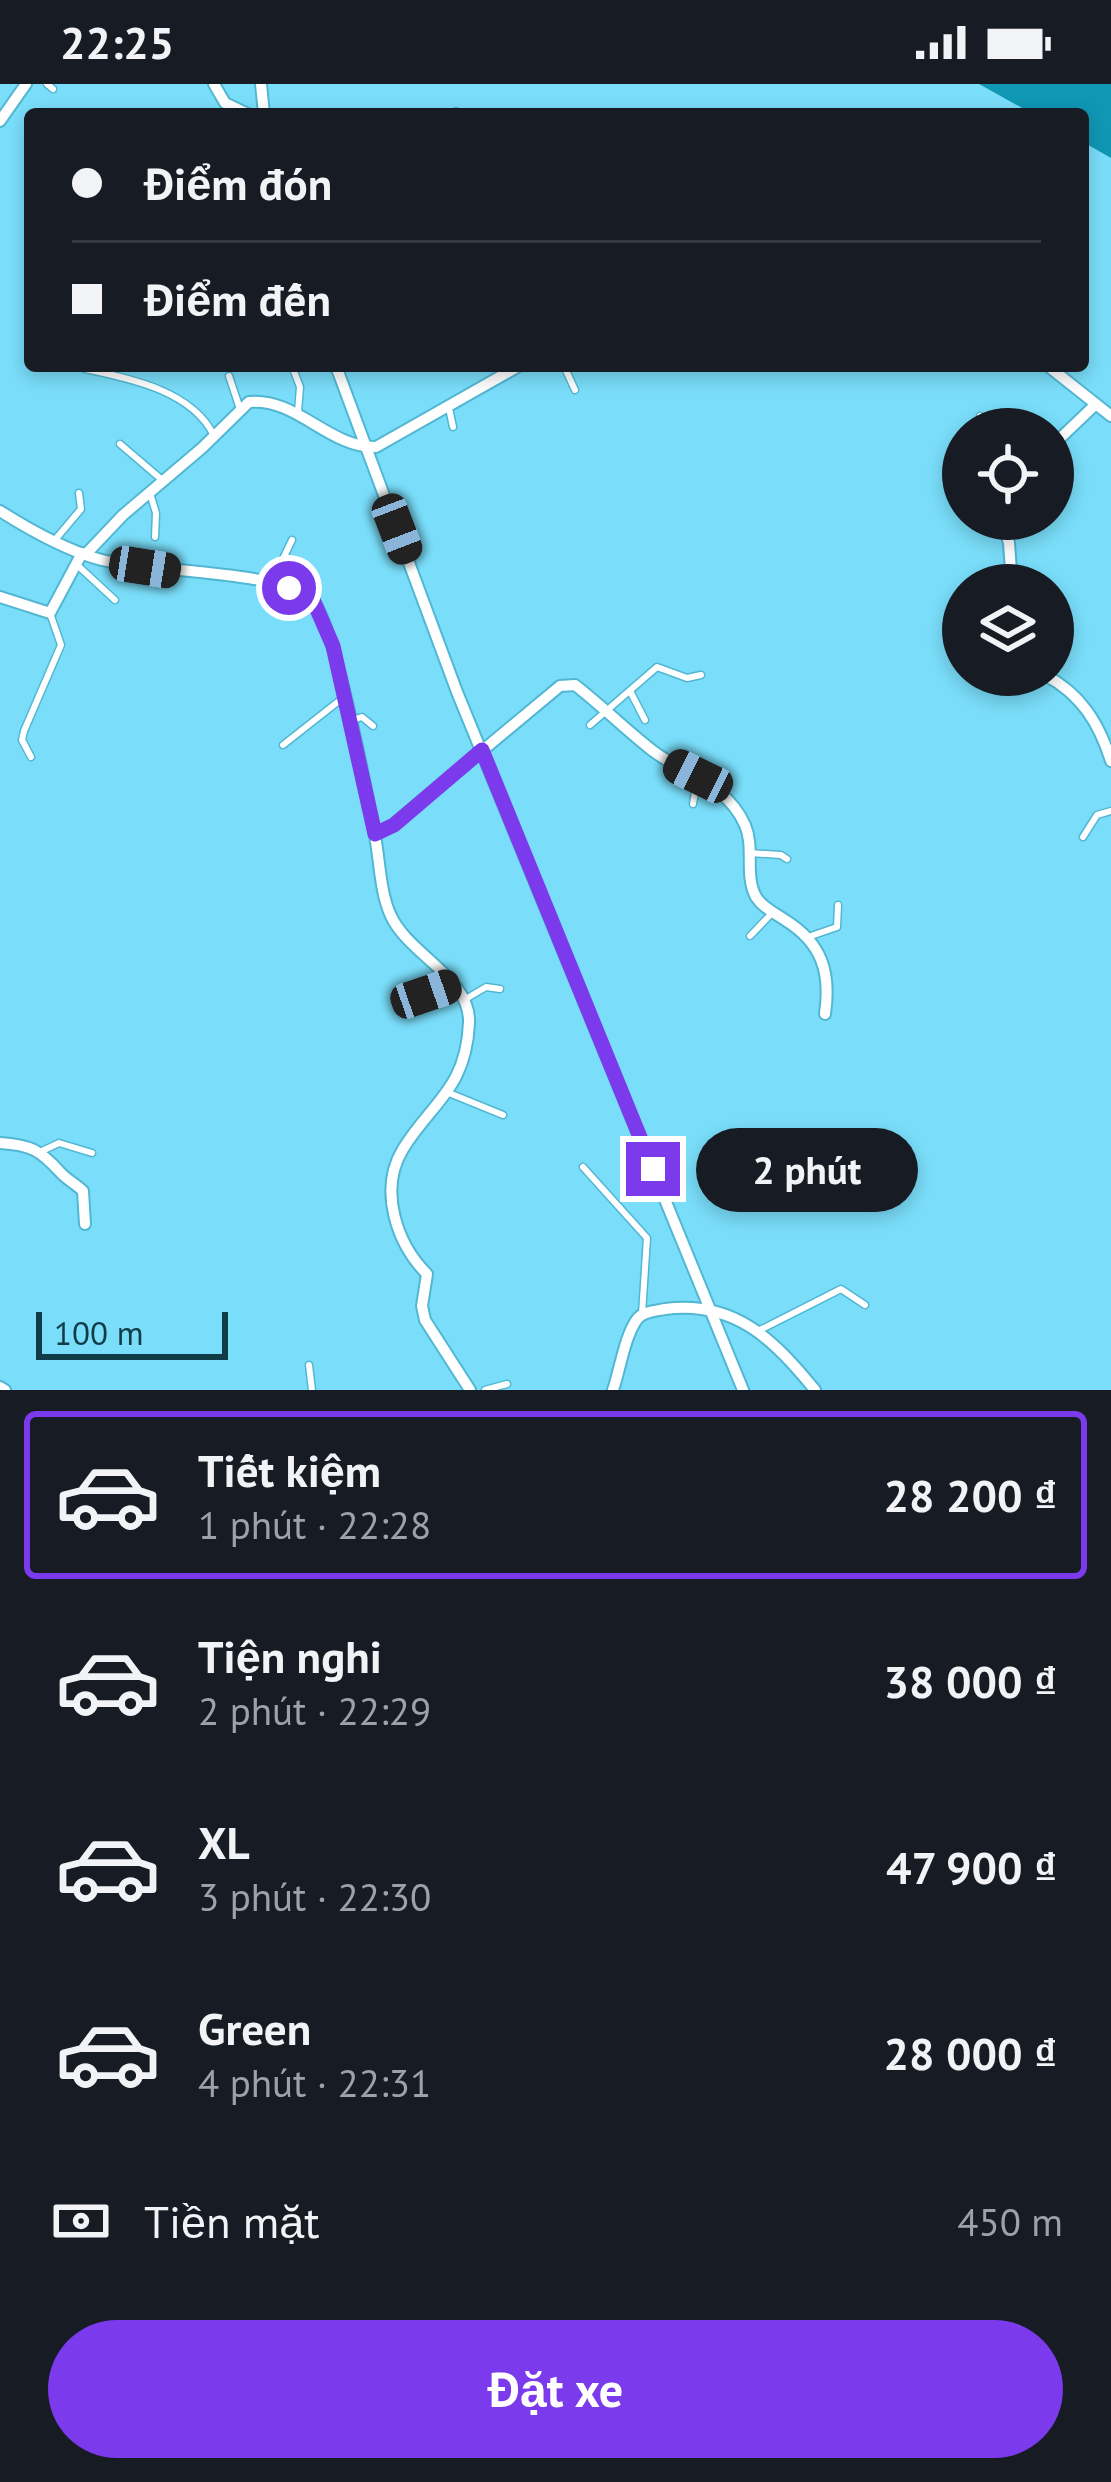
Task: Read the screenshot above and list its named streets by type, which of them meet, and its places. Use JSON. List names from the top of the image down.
{
  "scale_bar": "100 m",
  "page": {
    "status": "22:25",
    "banner": ["Điểm đón", "Điểm đến"],
    "bubble": "2 phút",
    "scale": "100 m",
    "list": [
      {
        "name": "Tiết kiệm",
        "note": "1 phút · 22:28",
        "value": "28 200 ₫"
      },
      {
        "name": "Tiện nghi",
        "note": "2 phút · 22:29",
        "value": "38 000 ₫"
      },
      {
        "name": "XL",
        "note": "3 phút · 22:30",
        "value": "47 900 ₫"
      },
      {
        "name": "Green",
        "note": "4 phút · 22:31",
        "value": "28 000 ₫"
      }
    ],
    "pay": ["Tiền mặt", "450 m"],
    "buttons": "Đặt xe"
  }
}
